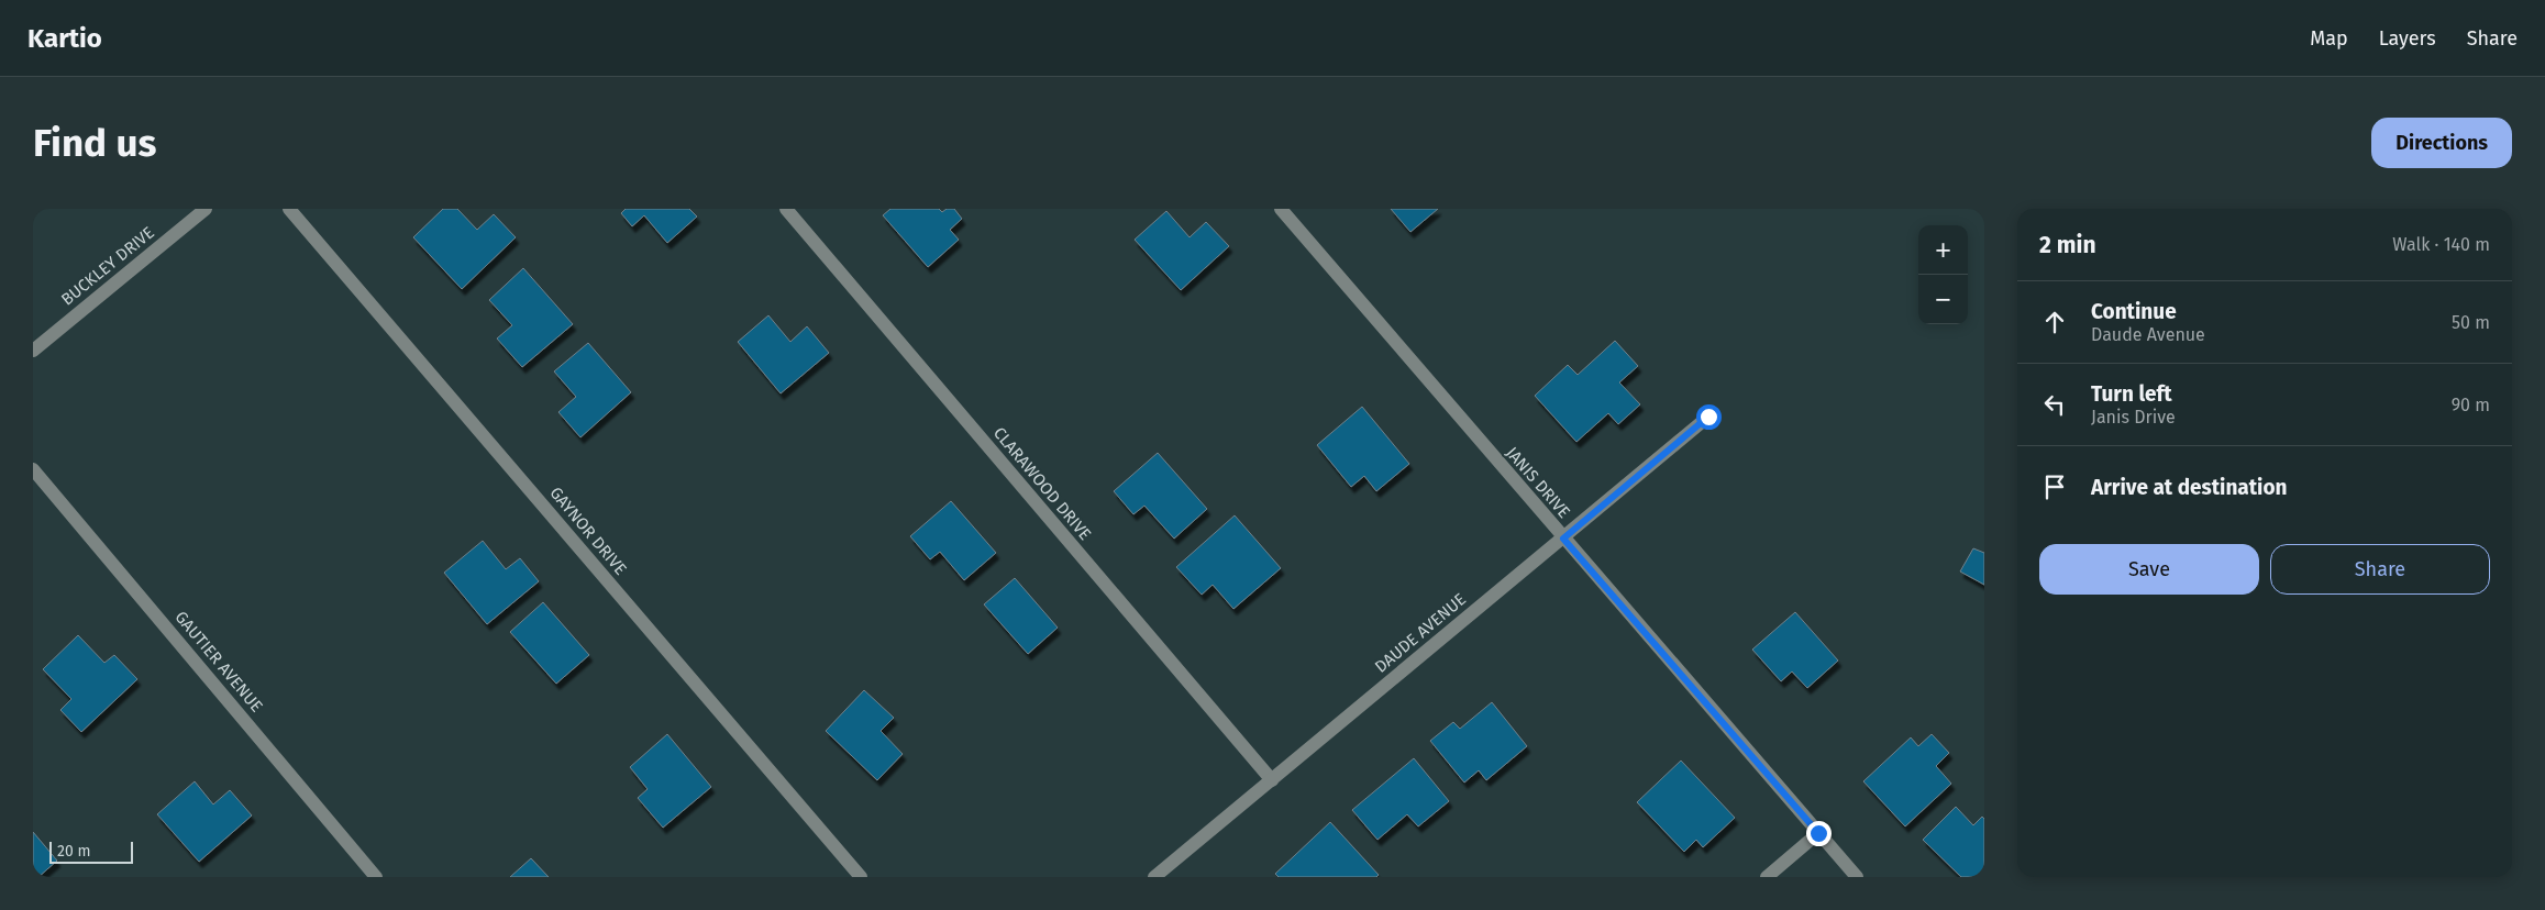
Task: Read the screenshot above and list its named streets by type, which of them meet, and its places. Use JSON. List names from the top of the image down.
{
  "streets": {
    "street": [
      "BUCKLEY DRIVE",
      "JANIS DRIVE",
      "CLARAWOOD DRIVE",
      "GAYNOR DRIVE",
      "DAUDE AVENUE",
      "GAUTIER AVENUE"
    ]
  },
  "crossings": [
    ["JANIS DRIVE", "DAUDE AVENUE"],
    ["CLARAWOOD DRIVE", "DAUDE AVENUE"]
  ],
  "scale_bar": "20 m",
  "page": {
    "header": "Kartio",
    "nav": ["Map", "Layers", "Share"],
    "buttons": [
      "Directions",
      ["Save", "Share"]
    ],
    "title": "Find us",
    "heading": ["2 min", "Walk · 140 m"],
    "map_buttons": ["+", "−"],
    "list": [
      ["Continue", "Daude Avenue", "50 m"],
      ["Turn left", "Janis Drive", "90 m"],
      "Arrive at destination"
    ],
    "scale": "20 m"
  }
}
